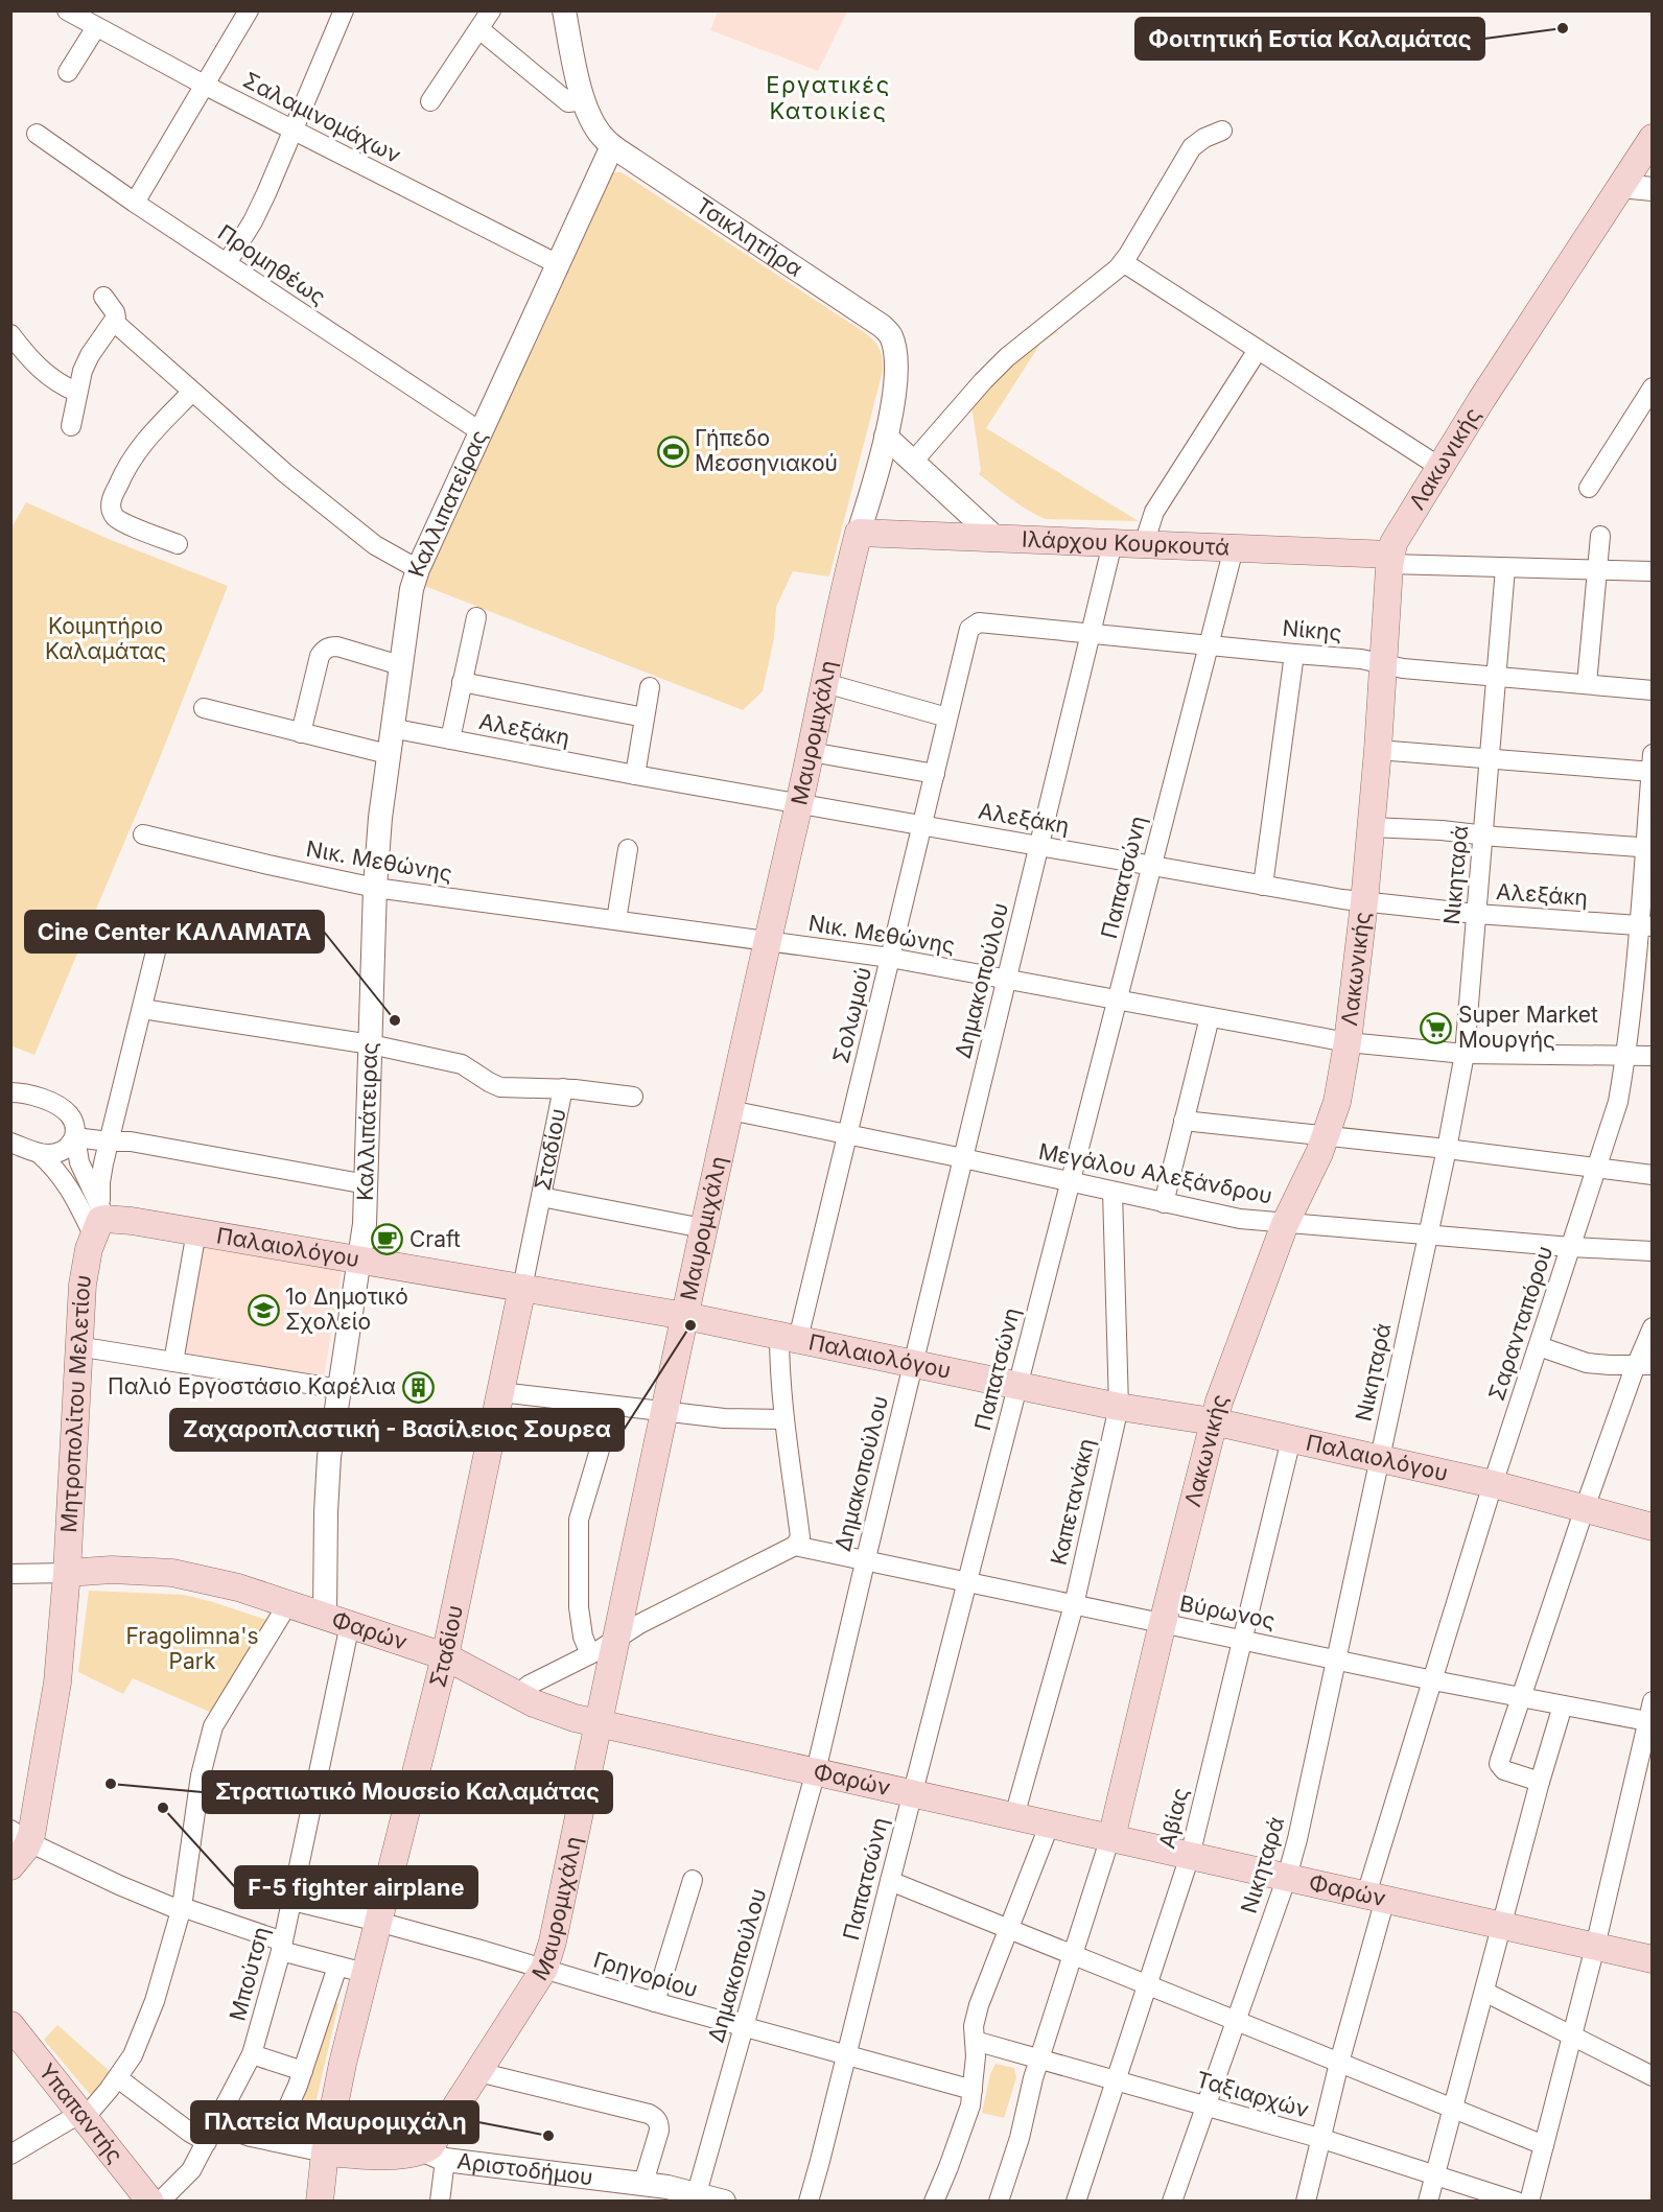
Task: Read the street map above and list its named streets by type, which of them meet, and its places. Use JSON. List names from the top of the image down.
{
  "streets": {
    "main road": [
      "Λακωνικής",
      "Ιλάρχου Κουρκουτά",
      "Μαυρομιχάλη",
      "Σταδίου",
      "Παλαιολόγου",
      "Μητροπολίτου Μελετίου",
      "Φαρών",
      "Υπαπαντής",
      "Αριστοδήμου"
    ],
    "street": [
      "Σαλαμινομάχων",
      "Τσικλητήρα",
      "Προμηθέως",
      "Καλλιπατείρας",
      "Νίκης",
      "Αλεξάκη",
      "Νικ. Μεθώνης",
      "Νικηταρά",
      "Παπατσώνη",
      "Δημακοπούλου",
      "Σολωμού",
      "Καλλιπάτειρας",
      "Μεγάλου Αλεξάνδρου",
      "Σαρανταπόρου",
      "Καπετανάκη",
      "Βύρωνος",
      "Αβίας",
      "Μπούτση",
      "Γρηγορίου",
      "Ταξιαρχών"
    ]
  },
  "crossings": [
    ["Σαλαμινομάχων", "Καλλιπατείρας"],
    ["Τσικλητήρα", "Καλλιπατείρας"],
    ["Προμηθέως", "Καλλιπατείρας"],
    ["Λακωνικής", "Ιλάρχου Κουρκουτά"],
    ["Λακωνικής", "Νίκης"],
    ["Λακωνικής", "Αλεξάκη"],
    ["Λακωνικής", "Νικ. Μεθώνης"],
    ["Λακωνικής", "Μεγάλου Αλεξάνδρου"],
    ["Λακωνικής", "Παλαιολόγου"],
    ["Λακωνικής", "Βύρωνος"],
    ["Λακωνικής", "Φαρών"],
    ["Καλλιπατείρας", "Αλεξάκη"],
    ["Καλλιπατείρας", "Νικ. Μεθώνης"],
    ["Καλλιπατείρας", "Καλλιπάτειρας"],
    ["Ιλάρχου Κουρκουτά", "Μαυρομιχάλη"],
    ["Ιλάρχου Κουρκουτά", "Παπατσώνη"],
    ["Ιλάρχου Κουρκουτά", "Δημακοπούλου"],
    ["Νίκης", "Νικηταρά"],
    ["Νίκης", "Παπατσώνη"],
    ["Νίκης", "Δημακοπούλου"],
    ["Νίκης", "Σολωμού"],
    ["Αλεξάκη", "Μαυρομιχάλη"],
    ["Αλεξάκη", "Νικηταρά"],
    ["Αλεξάκη", "Παπατσώνη"],
    ["Αλεξάκη", "Δημακοπούλου"],
    ["Αλεξάκη", "Σολωμού"],
    ["Αλεξάκη", "Σαρανταπόρου"],
    ["Μαυρομιχάλη", "Νικ. Μεθώνης"],
    ["Μαυρομιχάλη", "Μεγάλου Αλεξάνδρου"],
    ["Μαυρομιχάλη", "Παλαιολόγου"],
    ["Μαυρομιχάλη", "Φαρών"],
    ["Μαυρομιχάλη", "Γρηγορίου"],
    ["Μαυρομιχάλη", "Αριστοδήμου"],
    ["Νικ. Μεθώνης", "Νικηταρά"],
    ["Νικ. Μεθώνης", "Παπατσώνη"],
    ["Νικ. Μεθώνης", "Δημακοπούλου"],
    ["Νικ. Μεθώνης", "Σολωμού"],
    ["Νικ. Μεθώνης", "Καλλιπάτειρας"],
    ["Νικ. Μεθώνης", "Σαρανταπόρου"],
    ["Νικηταρά", "Μεγάλου Αλεξάνδρου"],
    ["Νικηταρά", "Παλαιολόγου"],
    ["Νικηταρά", "Βύρωνος"],
    ["Νικηταρά", "Φαρών"],
    ["Νικηταρά", "Ταξιαρχών"],
    ["Παπατσώνη", "Μεγάλου Αλεξάνδρου"],
    ["Παπατσώνη", "Παλαιολόγου"],
    ["Παπατσώνη", "Βύρωνος"],
    ["Παπατσώνη", "Φαρών"],
    ["Παπατσώνη", "Γρηγορίου"],
    ["Δημακοπούλου", "Μεγάλου Αλεξάνδρου"],
    ["Δημακοπούλου", "Παλαιολόγου"],
    ["Δημακοπούλου", "Βύρωνος"],
    ["Δημακοπούλου", "Φαρών"],
    ["Δημακοπούλου", "Γρηγορίου"],
    ["Δημακοπούλου", "Αριστοδήμου"],
    ["Σολωμού", "Μεγάλου Αλεξάνδρου"],
    ["Σολωμού", "Παλαιολόγου"],
    ["Σολωμού", "Βύρωνος"],
    ["Καλλιπάτειρας", "Παλαιολόγου"],
    ["Καλλιπάτειρας", "Φαρών"],
    ["Καλλιπάτειρας", "Μπούτση"],
    ["Σταδίου", "Παλαιολόγου"],
    ["Σταδίου", "Φαρών"],
    ["Σταδίου", "Γρηγορίου"],
    ["Σταδίου", "Αριστοδήμου"],
    ["Μεγάλου Αλεξάνδρου", "Σαρανταπόρου"],
    ["Μεγάλου Αλεξάνδρου", "Καπετανάκη"],
    ["Παλαιολόγου", "Σαρανταπόρου"],
    ["Παλαιολόγου", "Μητροπολίτου Μελετίου"],
    ["Παλαιολόγου", "Καπετανάκη"],
    ["Παλαιολόγου", "Αβίας"],
    ["Σαρανταπόρου", "Βύρωνος"],
    ["Σαρανταπόρου", "Φαρών"],
    ["Σαρανταπόρου", "Ταξιαρχών"],
    ["Μητροπολίτου Μελετίου", "Φαρών"],
    ["Καπετανάκη", "Βύρωνος"],
    ["Καπετανάκη", "Φαρών"],
    ["Βύρωνος", "Αβίας"],
    ["Φαρών", "Αβίας"],
    ["Φαρών", "Μπούτση"],
    ["Αβίας", "Ταξιαρχών"],
    ["Μπούτση", "Γρηγορίου"]
  ],
  "districts": ["Εργατικές Κατοικίες"],
  "parks": ["Κοιμητήριο Καλαμάτας", "Fragolimna's Park"],
  "places": {
    "other": [
      "Φοιτητική Εστία Καλαμάτας",
      "Cine Center ΚΑΛΑΜΑΤΑ",
      "Ζαχαροπλαστική - Βασίλειος Σουρεα",
      "Στρατιωτικό Μουσείο Καλαμάτας",
      "F-5 fighter airplane",
      "Πλατεία Μαυρομιχάλη"
    ],
    "sports": ["Γήπεδο Μεσσηνιακού"],
    "supermarket": ["Super Market Μουργής"],
    "cafe": ["Craft"],
    "school or university": ["1o Δημοτικό Σχολείο"],
    "building": ["Παλιό Εργοστάσιο Καρέλια"]
  }
}
